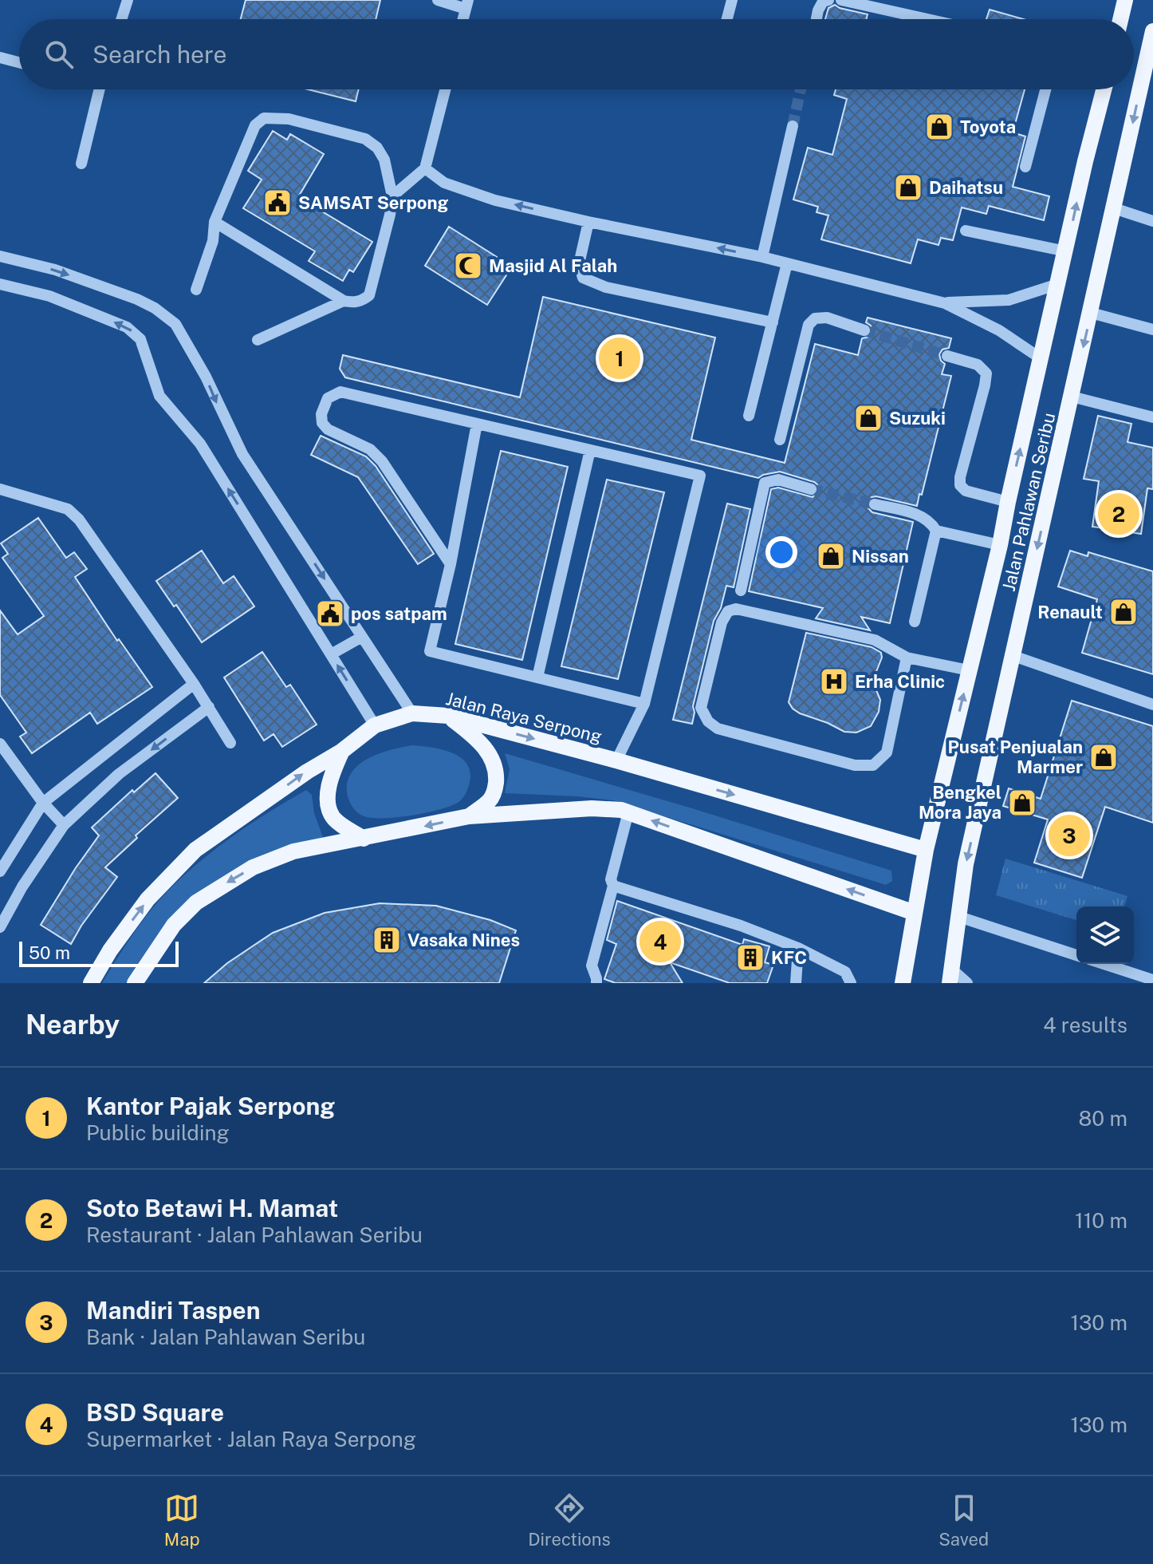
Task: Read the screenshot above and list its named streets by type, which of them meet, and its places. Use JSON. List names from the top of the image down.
{
  "streets": {
    "main road": ["Jalan Pahlawan Seribu", "Jalan Raya Serpong"]
  },
  "crossings": [
    ["Jalan Pahlawan Seribu", "Jalan Raya Serpong"]
  ],
  "one_way": ["Jalan Raya Serpong"],
  "places": {
    "shop": [
      "Toyota",
      "Daihatsu",
      "Suzuki",
      "Nissan",
      "Renault",
      "Pusat Penjualan Marmer",
      "Bengkel Mora Jaya"
    ],
    "public building": ["SAMSAT Serpong", "pos satpam"],
    "mosque": ["Masjid Al Falah"],
    "hospital": ["Erha Clinic"],
    "building": ["Vasaka Nines", "KFC"]
  },
  "scale_bar": "50 m",
  "page": {
    "search": "Search here",
    "pins": [
      "1",
      "2",
      "3",
      "4"
    ],
    "scale": "50 m",
    "heading": ["Nearby", "4 results"],
    "list": [
      {
        "mark": "1",
        "name": "Kantor Pajak Serpong",
        "note": "Public building",
        "value": "80 m"
      },
      {
        "mark": "2",
        "name": "Soto Betawi H. Mamat",
        "note": "Restaurant · Jalan Pahlawan Seribu",
        "value": "110 m"
      },
      {
        "mark": "3",
        "name": "Mandiri Taspen",
        "note": "Bank · Jalan Pahlawan Seribu",
        "value": "130 m"
      },
      {
        "mark": "4",
        "name": "BSD Square",
        "note": "Supermarket · Jalan Raya Serpong",
        "value": "130 m"
      }
    ],
    "nav": ["Map", "Directions", "Saved"]
  }
}
